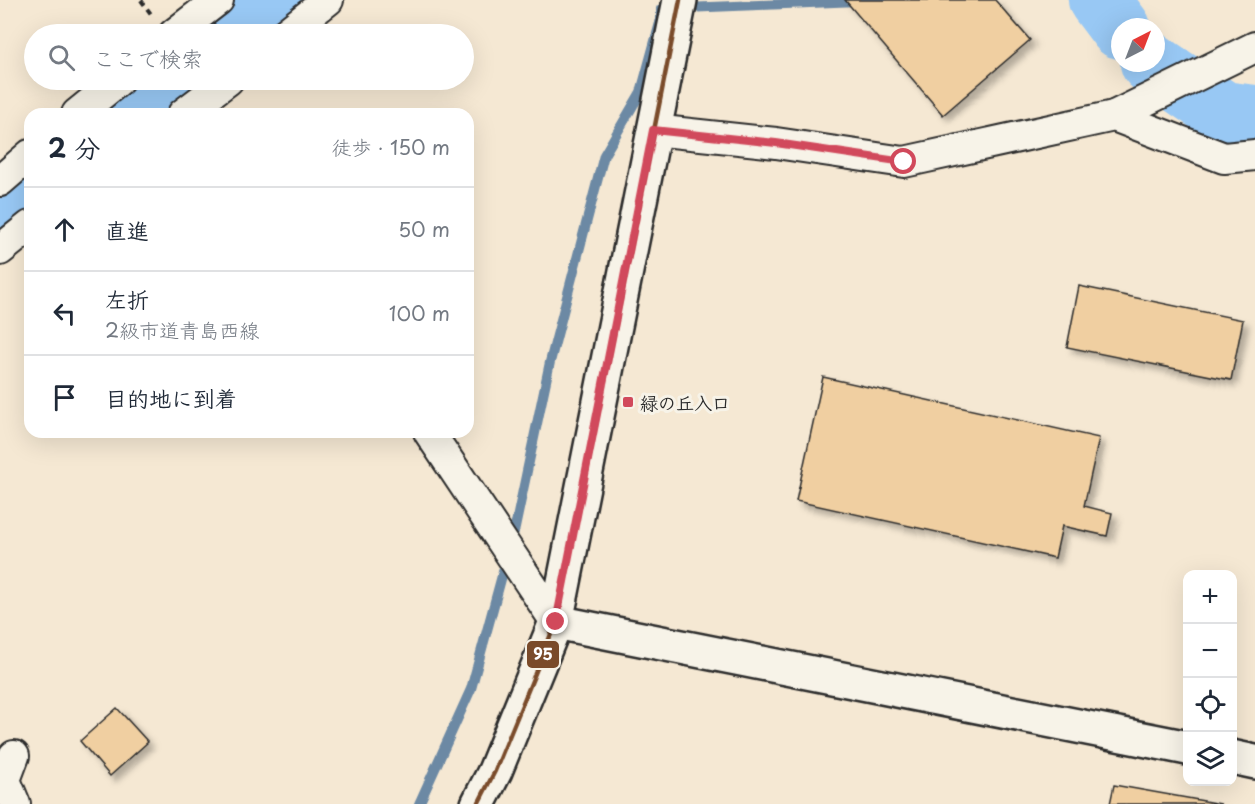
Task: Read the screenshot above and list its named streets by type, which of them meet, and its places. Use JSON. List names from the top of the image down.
{
  "places": {
    "transit": ["緑の丘入口"]
  },
  "lines": ["transit line 95"],
  "north": "top right",
  "page": {
    "search": "ここで検索",
    "heading": ["2 分", "徒歩 · 150 m"],
    "list": [
      ["直進", "50 m"],
      ["左折", "2級市道青島西線", "100 m"],
      "目的地に到着"
    ],
    "map_buttons": ["+", "−"]
  }
}
